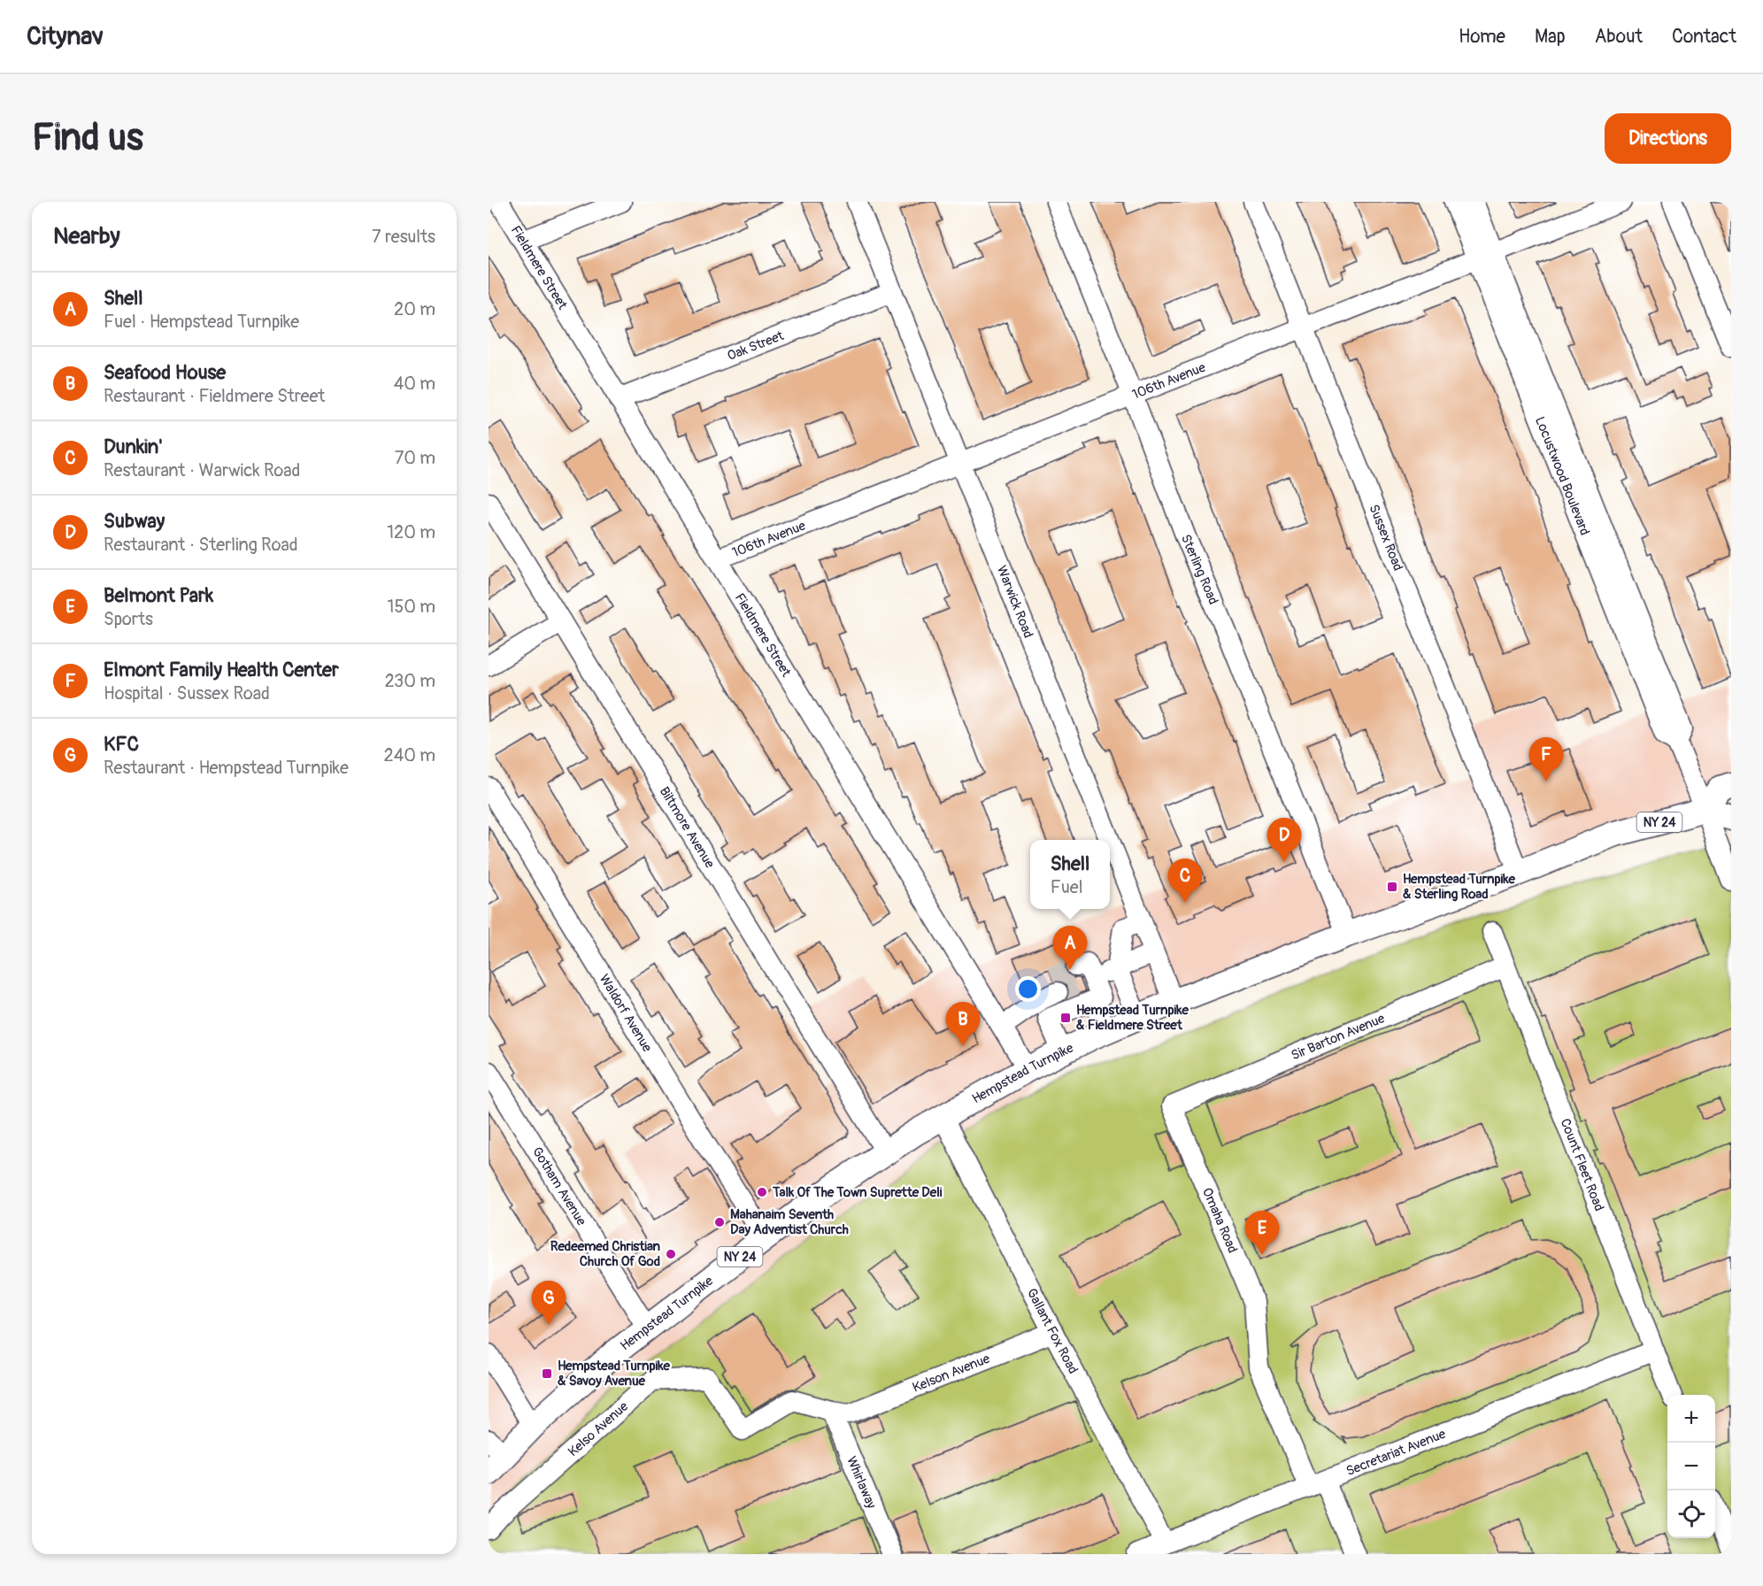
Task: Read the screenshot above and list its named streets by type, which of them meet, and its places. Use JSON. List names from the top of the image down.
{
  "streets": {
    "main road": ["NY 24", "Hempstead Turnpike"],
    "street": [
      "Fieldmere Street",
      "Oak Street",
      "106th Avenue",
      "Locustwood Boulevard",
      "Sussex Road",
      "Sterling Road",
      "Warwick Road",
      "Biltmore Avenue",
      "Waldorf Avenue",
      "Sir Barton Avenue",
      "Count Fleet Road",
      "Gotham Avenue",
      "Omaha Road",
      "Gallant Fox Road",
      "Kelson Avenue",
      "Kelso Avenue",
      "Secretariat Avenue",
      "Whirlaway"
    ]
  },
  "crossings": [
    ["Fieldmere Street", "Oak Street"],
    ["Fieldmere Street", "106th Avenue"],
    ["Fieldmere Street", "Hempstead Turnpike"],
    ["Oak Street", "Warwick Road"],
    ["106th Avenue", "Locustwood Boulevard"],
    ["106th Avenue", "Sussex Road"],
    ["106th Avenue", "Sterling Road"],
    ["106th Avenue", "Warwick Road"],
    ["Locustwood Boulevard", "Hempstead Turnpike"],
    ["Sussex Road", "Hempstead Turnpike"],
    ["Sterling Road", "Hempstead Turnpike"],
    ["Warwick Road", "Hempstead Turnpike"],
    ["Biltmore Avenue", "Hempstead Turnpike"],
    ["Waldorf Avenue", "Hempstead Turnpike"],
    ["Sir Barton Avenue", "Count Fleet Road"],
    ["Sir Barton Avenue", "Omaha Road"],
    ["Hempstead Turnpike", "Gotham Avenue"],
    ["Hempstead Turnpike", "Gallant Fox Road"],
    ["Count Fleet Road", "Secretariat Avenue"],
    ["Omaha Road", "Secretariat Avenue"],
    ["Gallant Fox Road", "Kelson Avenue"],
    ["Gallant Fox Road", "Secretariat Avenue"],
    ["Kelson Avenue", "Kelso Avenue"],
    ["Kelson Avenue", "Whirlaway"],
    ["Kelso Avenue", "Whirlaway"]
  ],
  "places": {
    "transit": ["Hempstead Turnpike & Sterling Road", "Hempstead Turnpike & Fieldmere Street", "Hempstead Turnpike & Savoy Avenue"],
    "other": ["Talk Of The Town Suprette Deli", "Mahanaim Seventh Day Adventist Church", "Redeemed Christian Church Of God"]
  },
  "page": {
    "header": "Citynav",
    "nav": [
      "Home",
      "Map",
      "About",
      "Contact"
    ],
    "buttons": "Directions",
    "title": "Find us",
    "heading": ["Nearby", "7 results"],
    "list": [
      {
        "mark": "A",
        "name": "Shell",
        "note": "Fuel · Hempstead Turnpike",
        "value": "20 m"
      },
      {
        "mark": "B",
        "name": "Seafood House",
        "note": "Restaurant · Fieldmere Street",
        "value": "40 m"
      },
      {
        "mark": "C",
        "name": "Dunkin'",
        "note": "Restaurant · Warwick Road",
        "value": "70 m"
      },
      {
        "mark": "D",
        "name": "Subway",
        "note": "Restaurant · Sterling Road",
        "value": "120 m"
      },
      {
        "mark": "E",
        "name": "Belmont Park",
        "note": "Sports",
        "value": "150 m"
      },
      {
        "mark": "F",
        "name": "Elmont Family Health Center",
        "note": "Hospital · Sussex Road",
        "value": "230 m"
      },
      {
        "mark": "G",
        "name": "KFC",
        "note": "Restaurant · Hempstead Turnpike",
        "value": "240 m"
      }
    ],
    "pins": [
      "F",
      "D",
      "C",
      "A",
      "B",
      "E",
      "G"
    ],
    "popup": ["Shell", "Fuel"],
    "map_buttons": ["+", "−"]
  }
}
